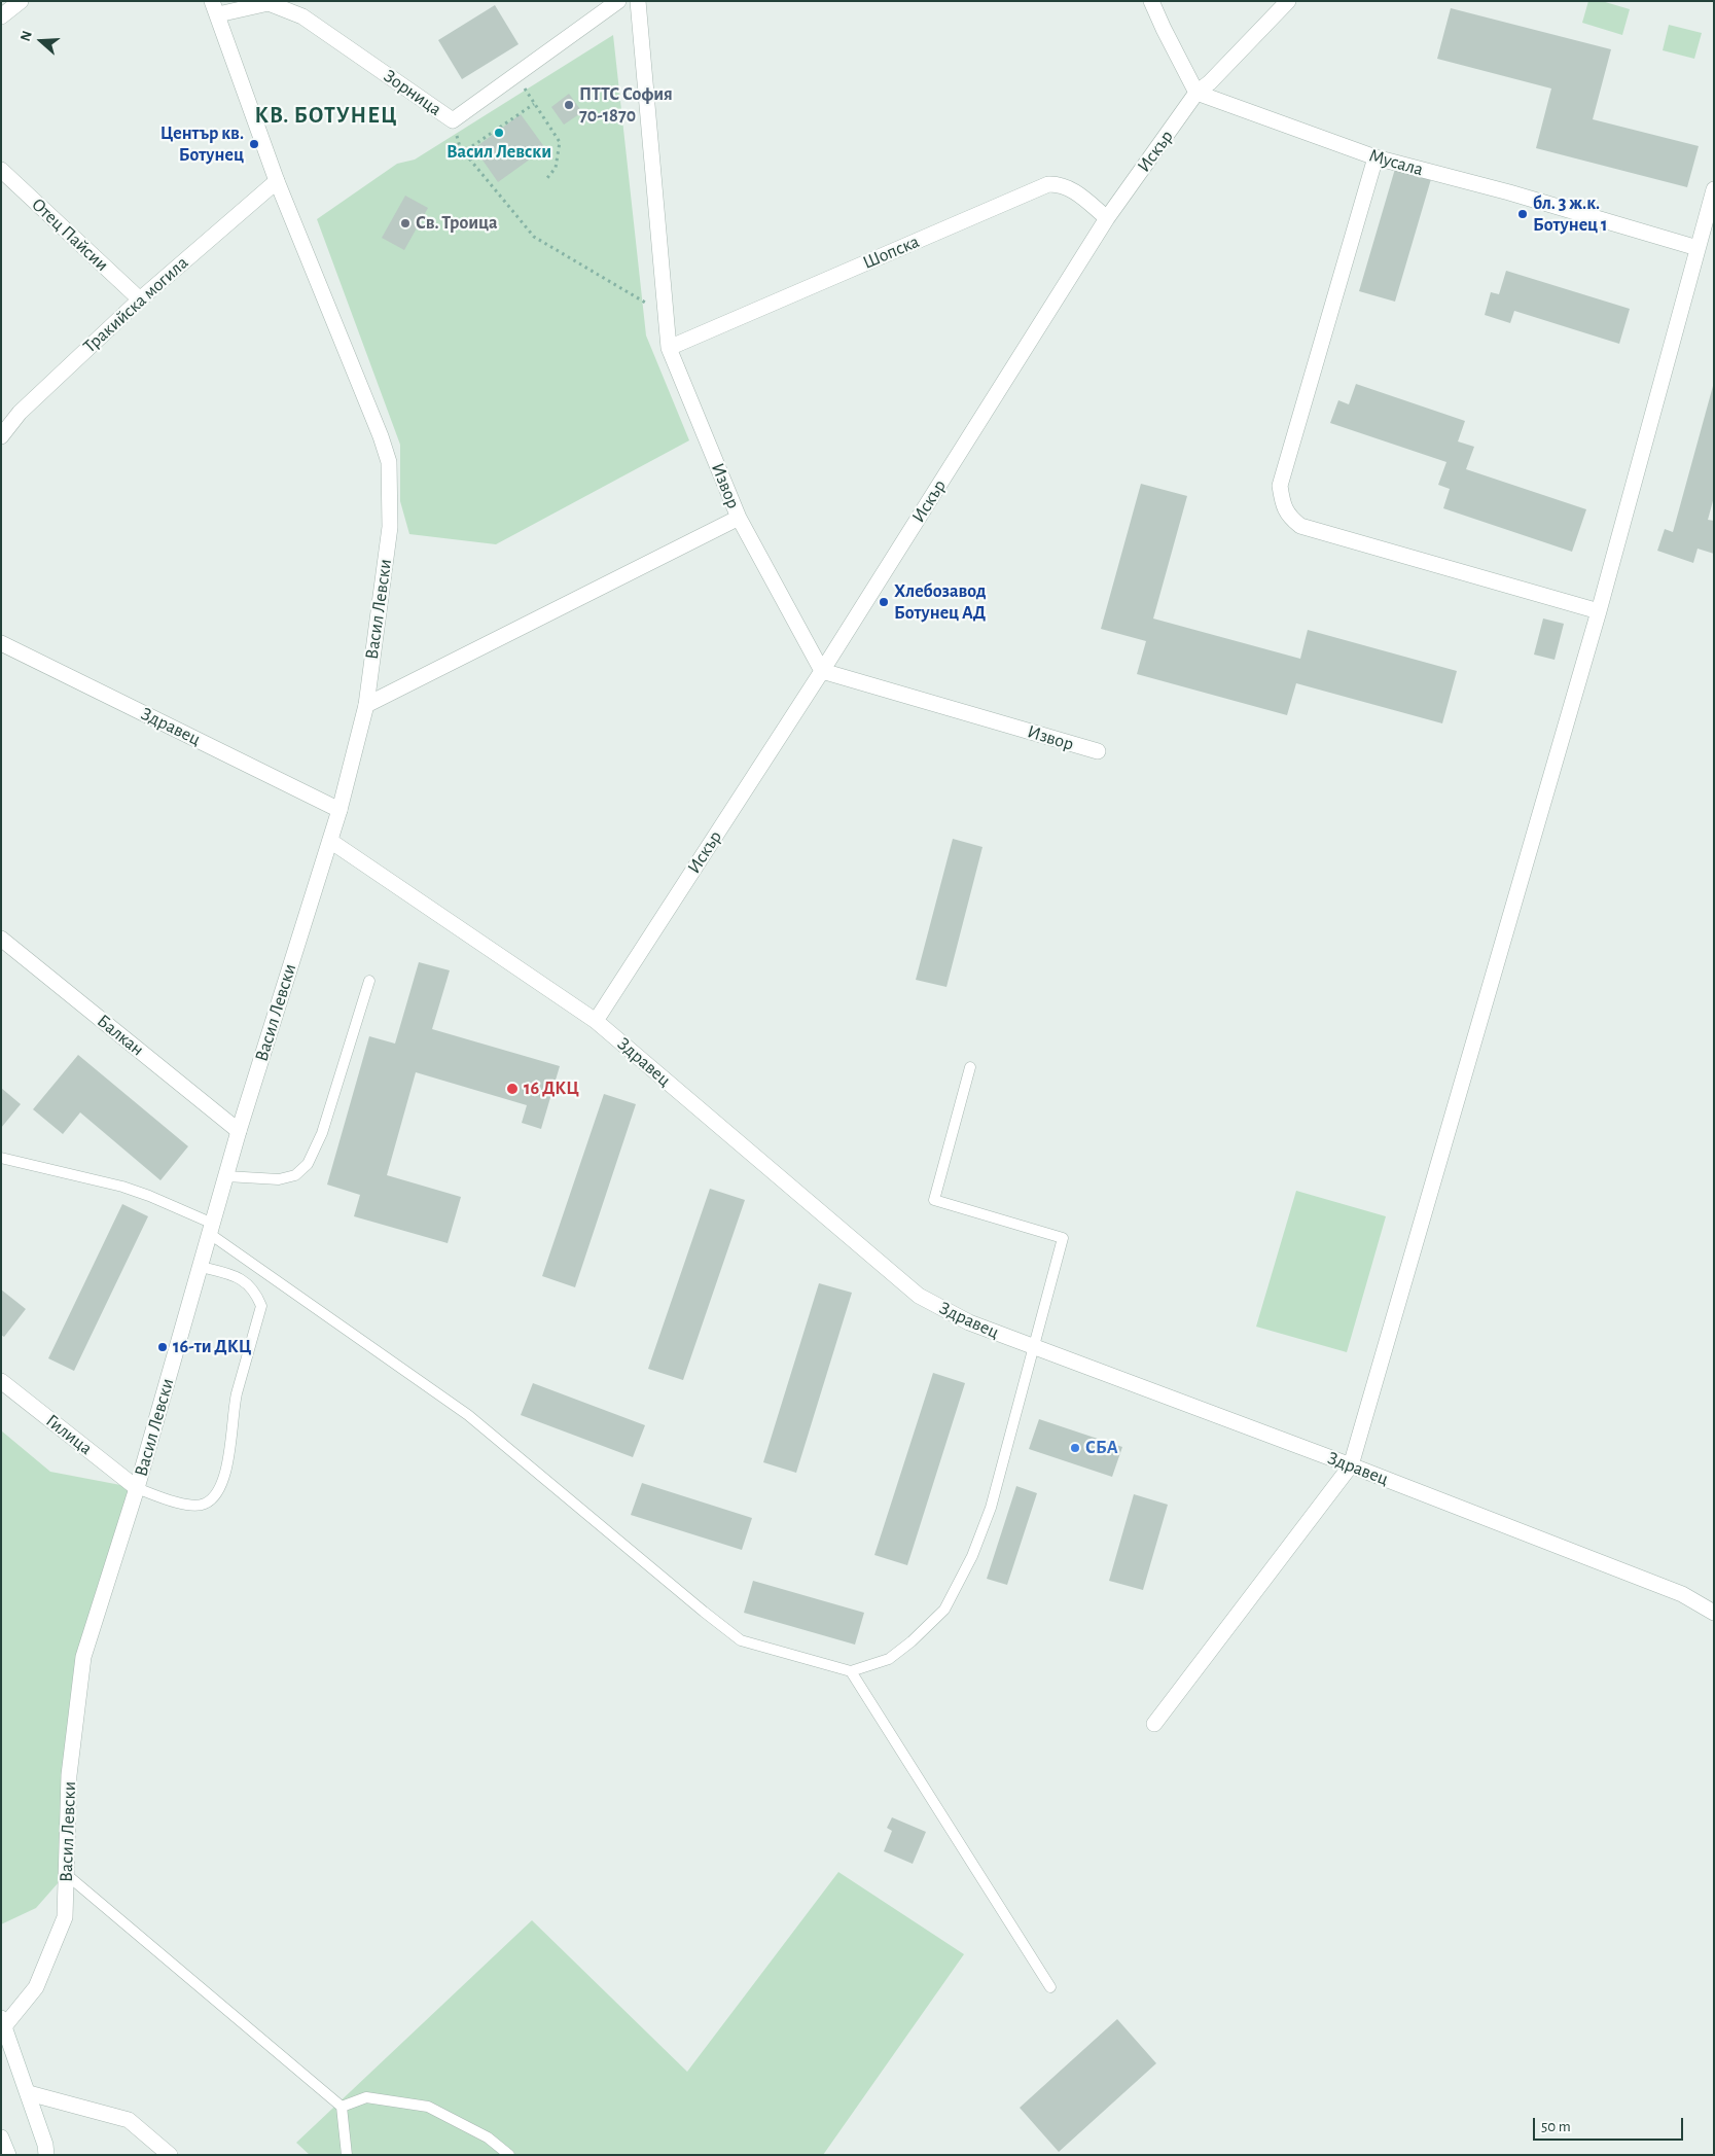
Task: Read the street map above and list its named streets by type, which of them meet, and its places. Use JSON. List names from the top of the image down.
{
  "streets": {
    "street": [
      "Зорница",
      "Искър",
      "Мусала",
      "Отец Пайсии",
      "Шопска",
      "Тракийска могила",
      "Извор",
      "Васил Левски",
      "Здравец",
      "Балкан",
      "Гилица"
    ]
  },
  "crossings": [
    ["Зорница", "Васил Левски"],
    ["Искър", "Мусала"],
    ["Искър", "Шопска"],
    ["Искър", "Извор"],
    ["Искър", "Здравец"],
    ["Отец Пайсии", "Тракийска могила"],
    ["Шопска", "Извор"],
    ["Тракийска могила", "Васил Левски"],
    ["Васил Левски", "Здравец"],
    ["Васил Левски", "Балкан"],
    ["Васил Левски", "Гилица"]
  ],
  "districts": ["КВ. БОТУНЕЦ"],
  "places": [
    "ПТТС София 70-1870",
    "Васил Левски",
    "Център кв. Ботунец",
    "бл. 3 ж.к. Ботунец 1",
    "Св. Троица",
    "Хлебозавод Ботунец АД",
    "16 ДКЦ",
    "16-ти ДКЦ",
    "СБА"
  ],
  "scale_bar": "50 m",
  "north": "left"
}
